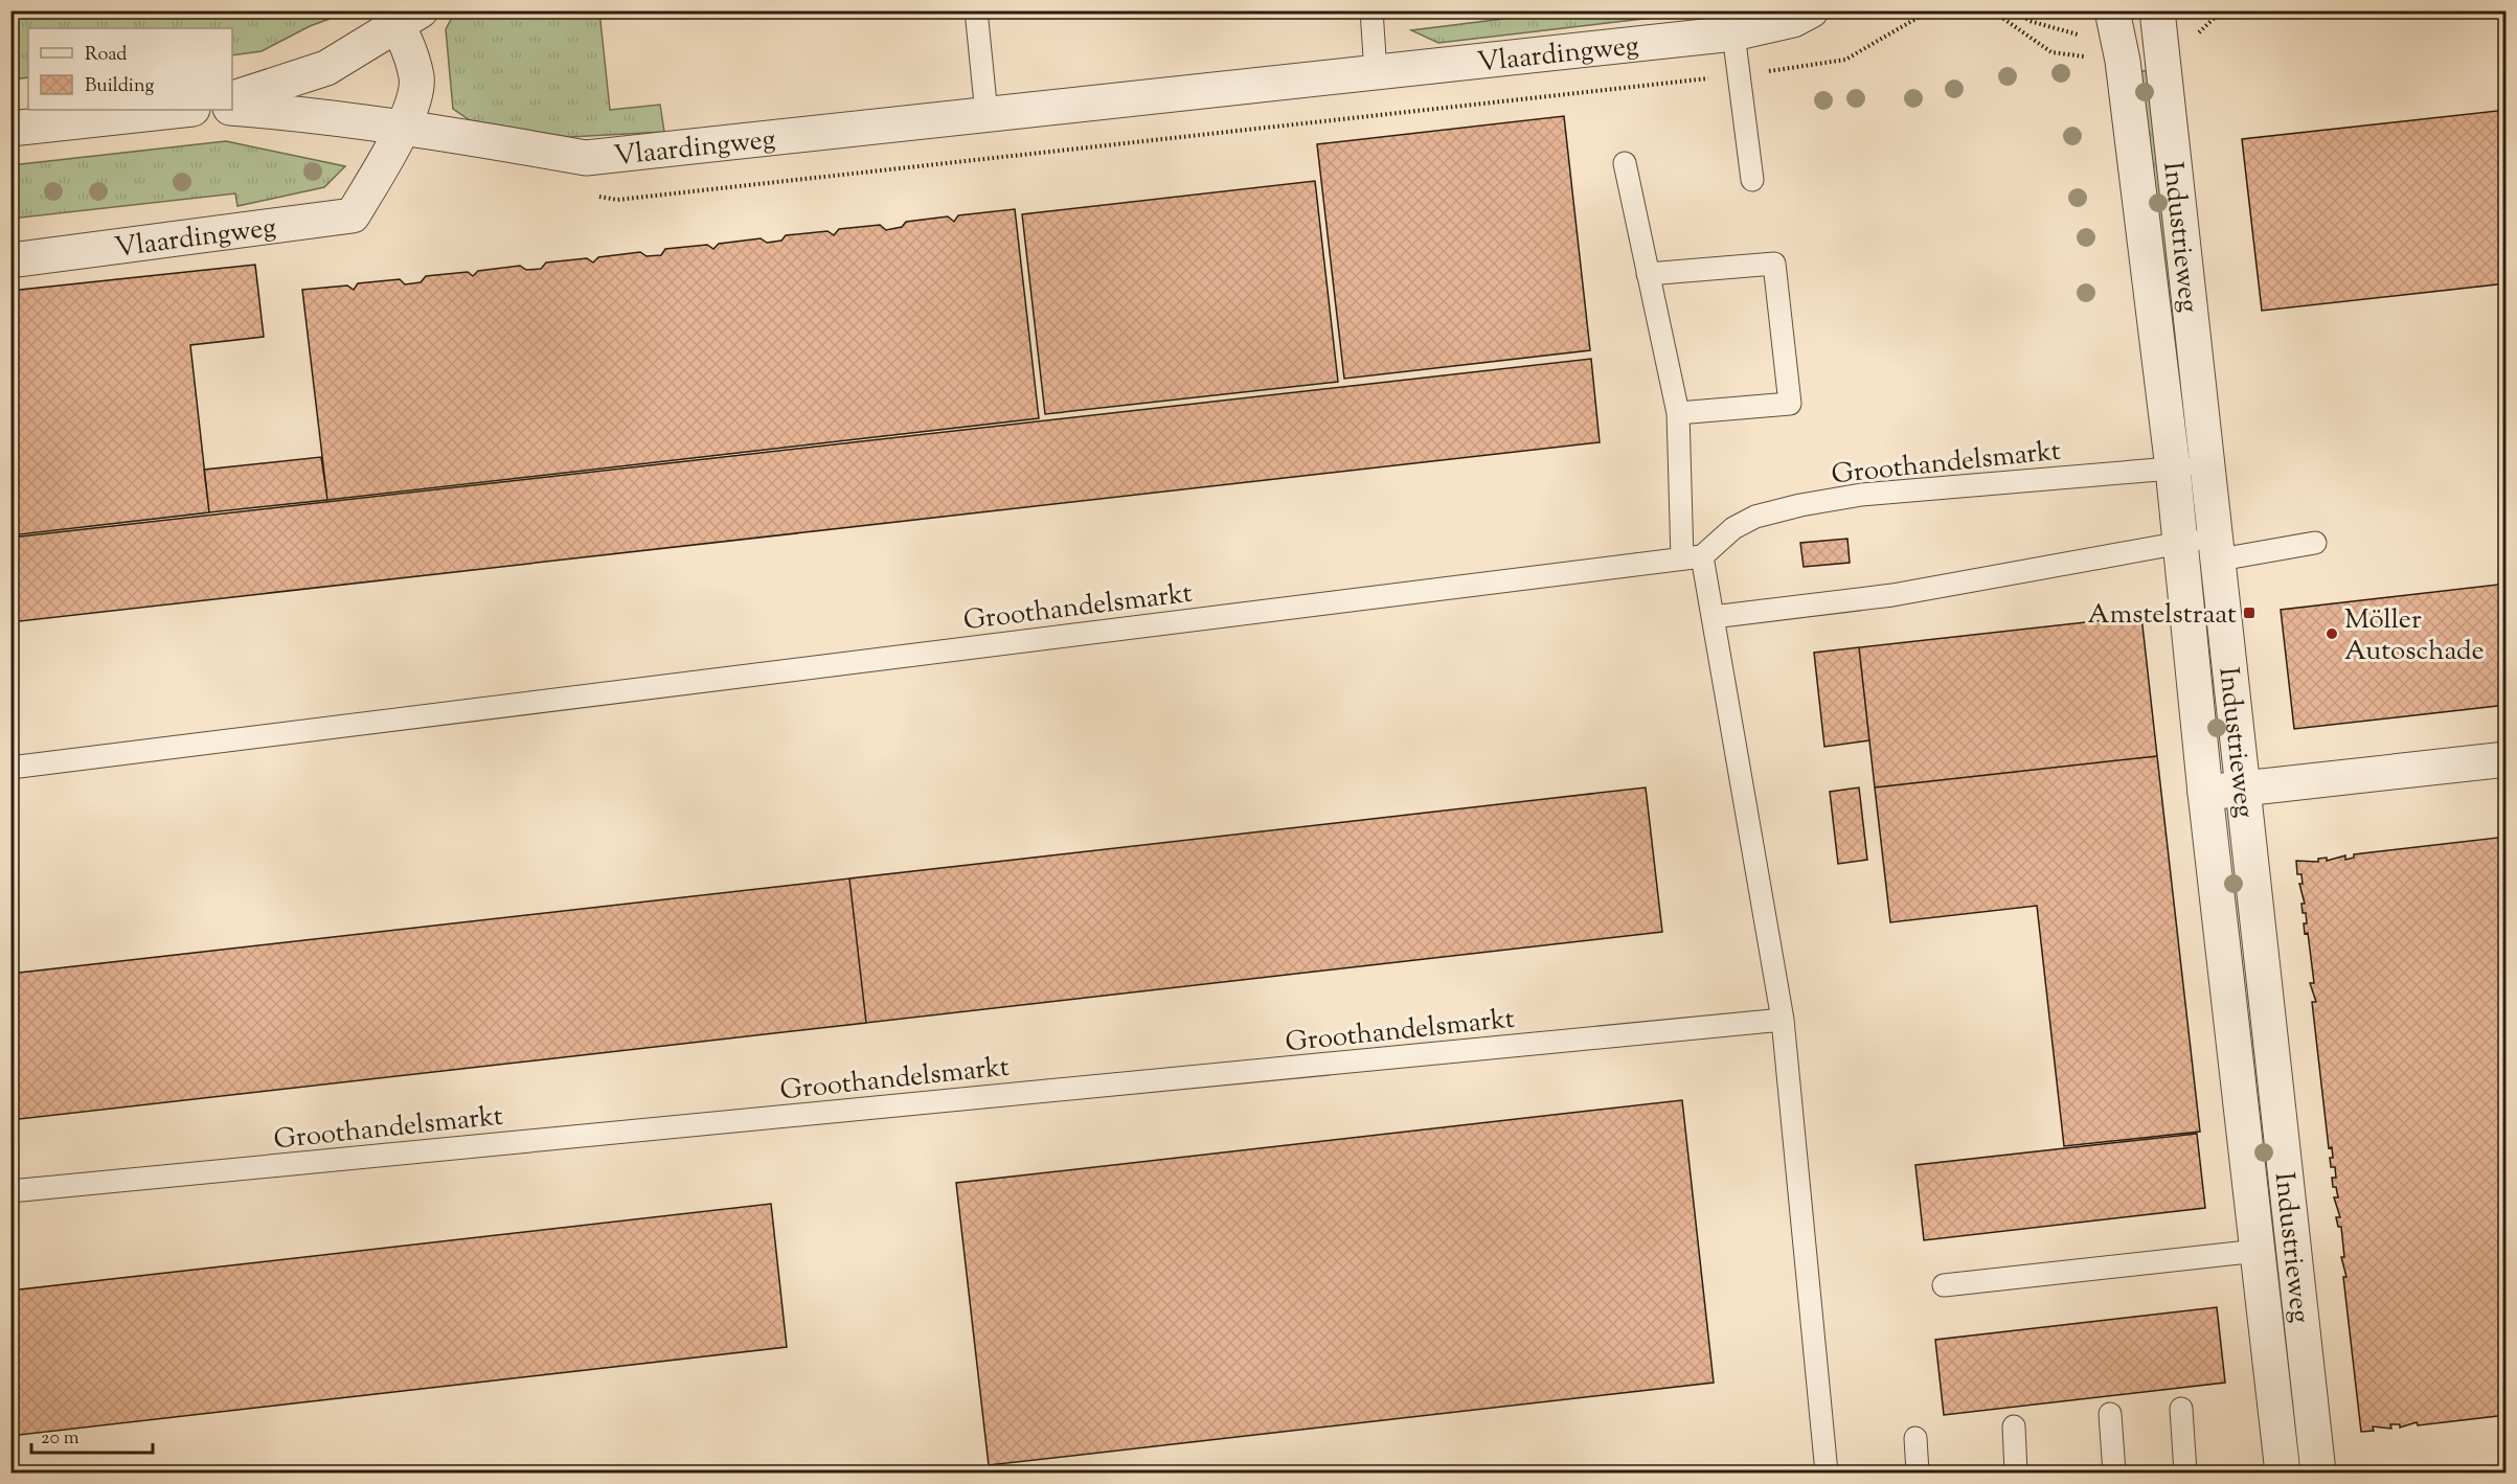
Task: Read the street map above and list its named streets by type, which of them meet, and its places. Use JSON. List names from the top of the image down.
{
  "streets": {
    "street": ["Vlaardingweg", "Industrieweg"],
    "lane": ["Groothandelsmarkt"]
  },
  "crossings": [
    ["Industrieweg", "Groothandelsmarkt"]
  ],
  "places": {
    "transit": ["Amstelstraat"],
    "other": ["Möller Autoschade"]
  },
  "legend": ["Road", "Building"],
  "scale_bar": "20 m"
}
